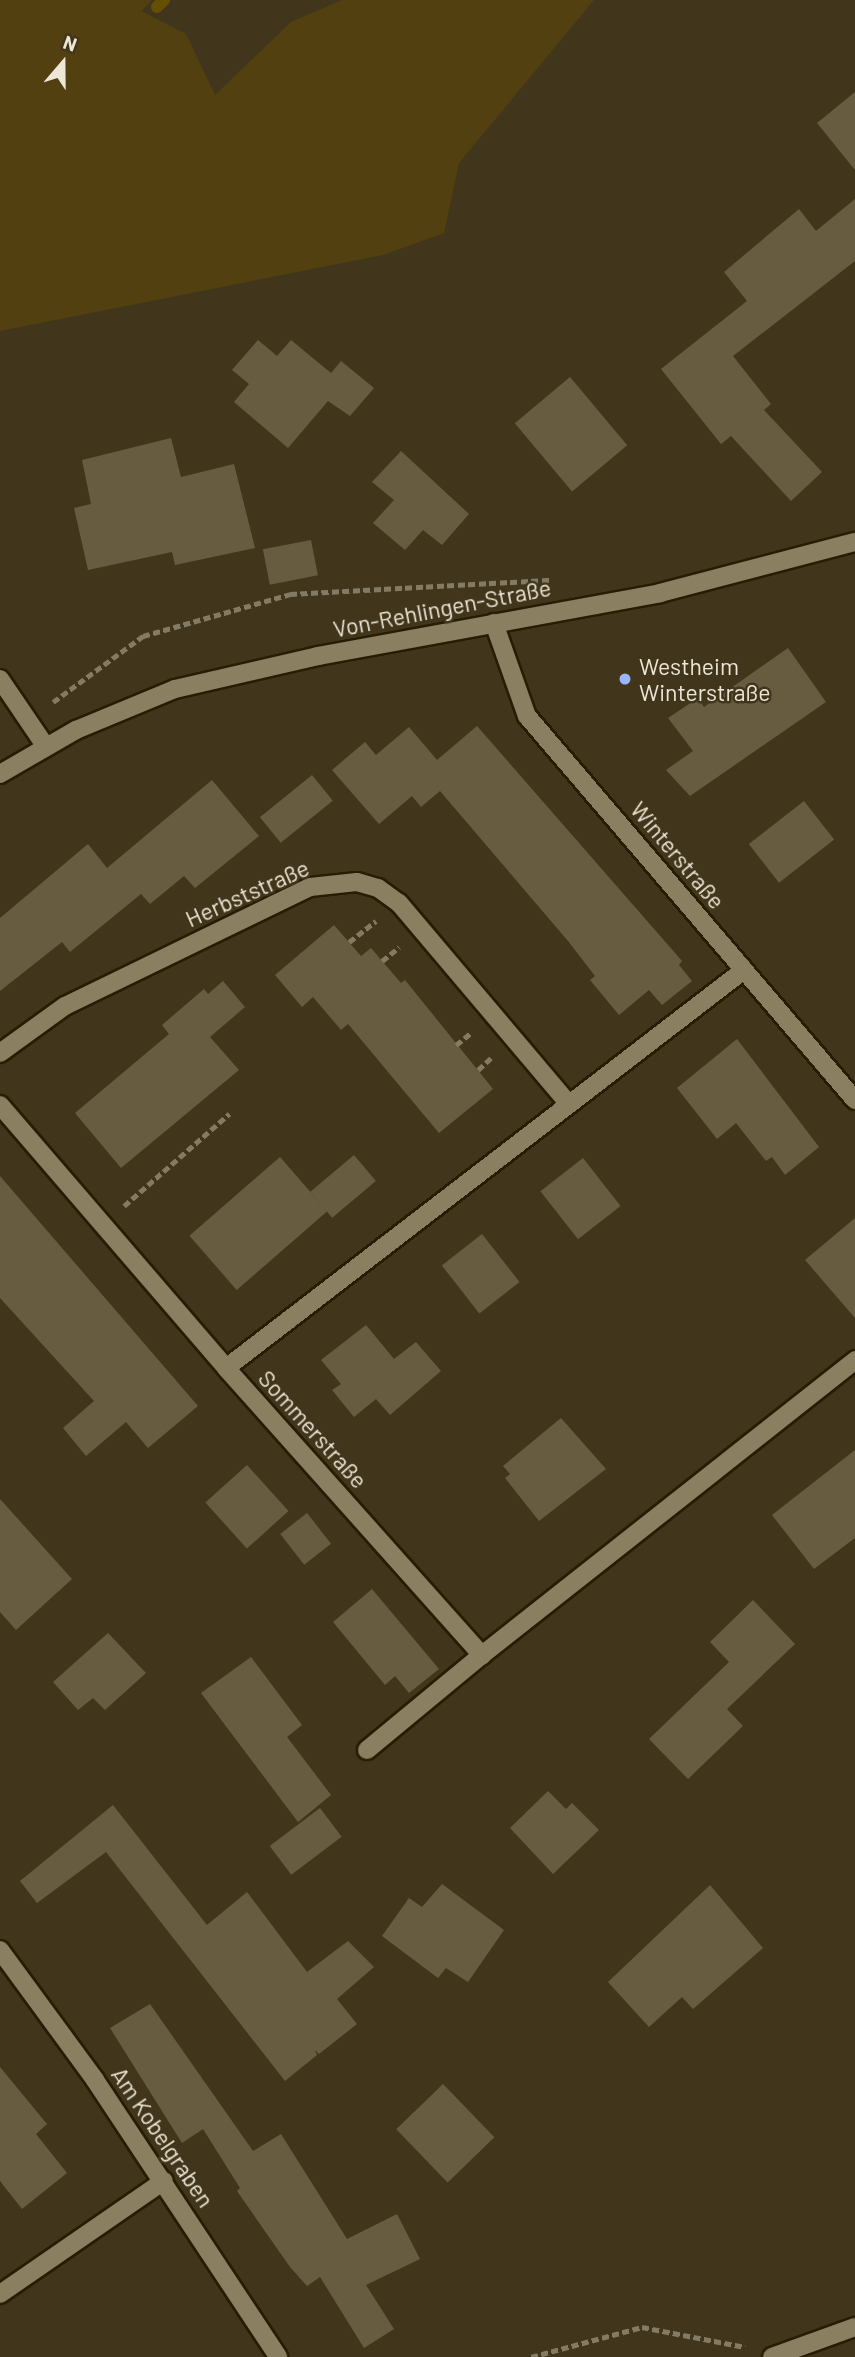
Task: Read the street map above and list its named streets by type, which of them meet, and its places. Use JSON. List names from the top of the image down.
{
  "streets": {
    "street": [
      "Von-Rehlingen-Straße",
      "Winterstraße",
      "Herbststraße",
      "Sommerstraße",
      "Am Kobelgraben"
    ]
  },
  "crossings": [
    ["Von-Rehlingen-Straße", "Winterstraße"],
    ["Winterstraße", "Sommerstraße"],
    ["Herbststraße", "Sommerstraße"]
  ],
  "places": ["Westheim Winterstraße"],
  "north": "top"
}
